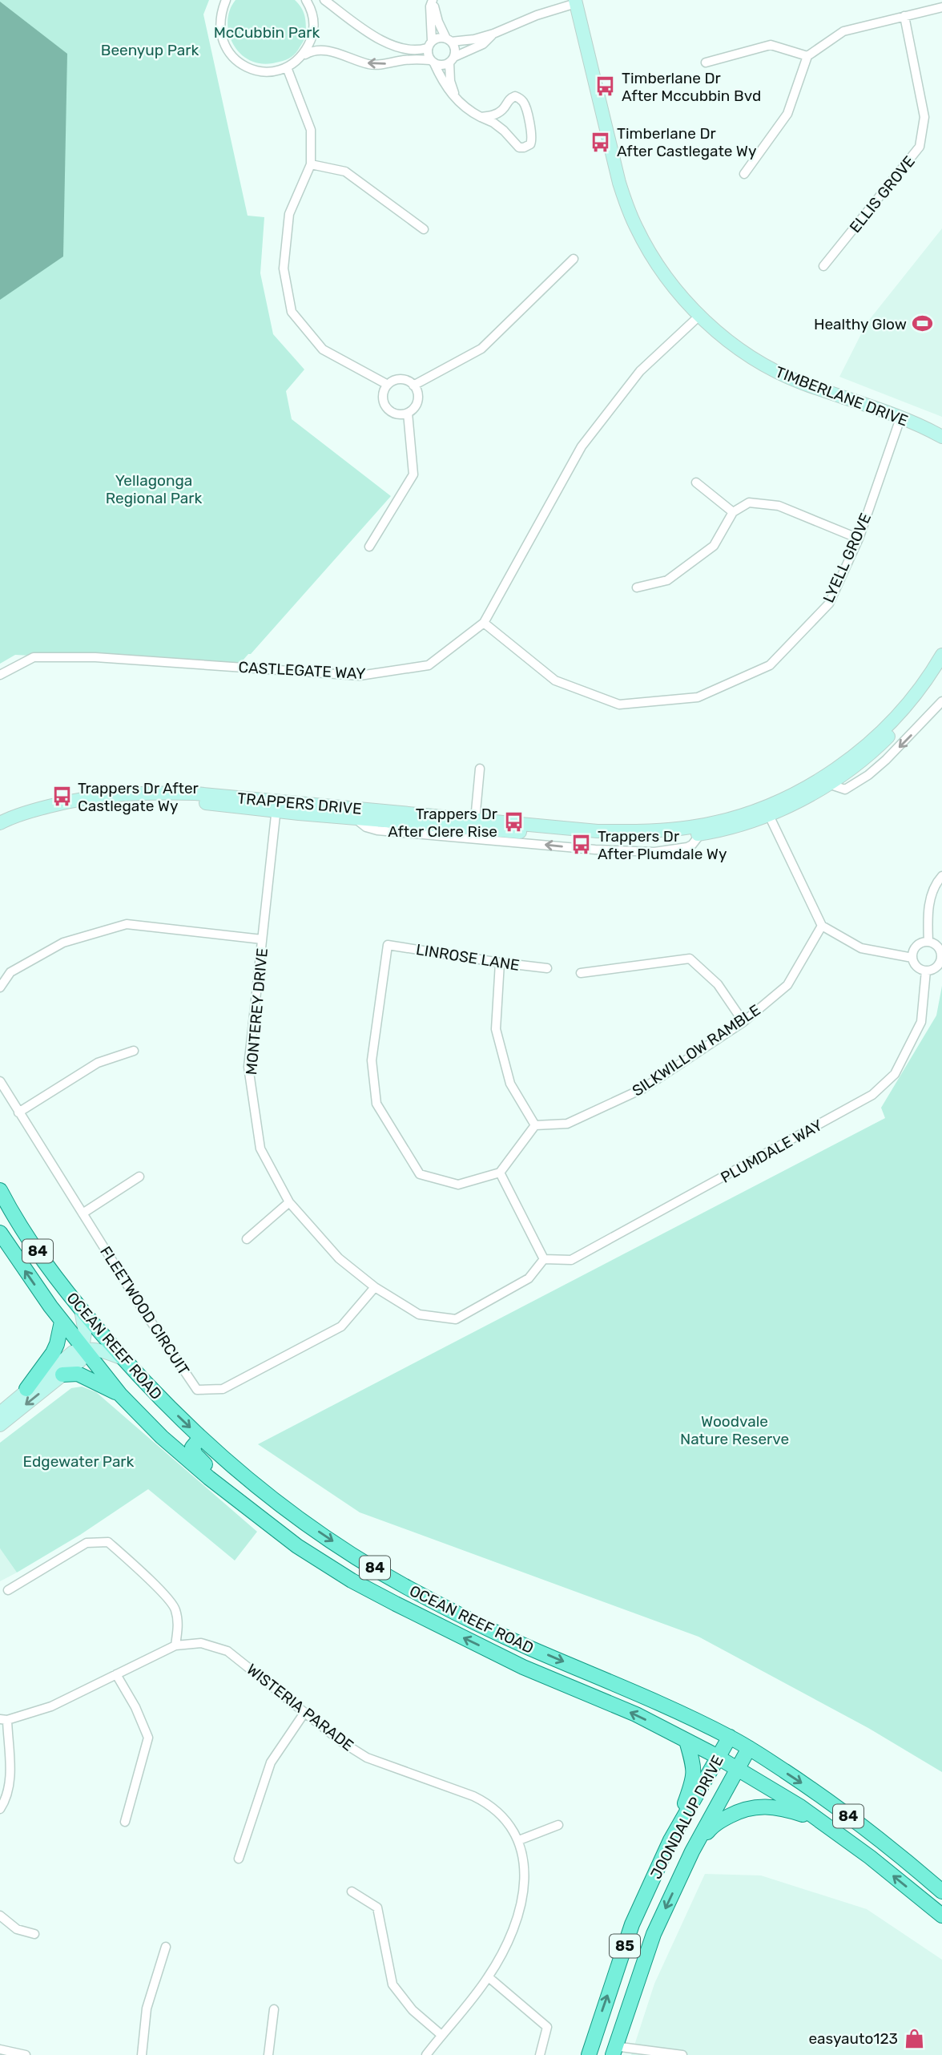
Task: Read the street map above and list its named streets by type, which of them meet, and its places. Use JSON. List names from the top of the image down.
{
  "streets": {
    "main road": [
      "TIMBERLANE DRIVE",
      "TRAPPERS DRIVE",
      "84",
      "OCEAN REEF ROAD",
      "JOONDALUP DRIVE",
      "85"
    ],
    "street": [
      "ELLIS GROVE",
      "LYELL GROVE",
      "CASTLEGATE WAY",
      "LINROSE LANE",
      "MONTEREY DRIVE",
      "SILKWILLOW RAMBLE",
      "PLUMDALE WAY",
      "FLEETWOOD CIRCUIT",
      "WISTERIA PARADE"
    ]
  },
  "crossings": [
    ["TIMBERLANE DRIVE", "LYELL GROVE"],
    ["TIMBERLANE DRIVE", "CASTLEGATE WAY"],
    ["LYELL GROVE", "CASTLEGATE WAY"],
    ["TRAPPERS DRIVE", "MONTEREY DRIVE"],
    ["MONTEREY DRIVE", "PLUMDALE WAY"],
    ["MONTEREY DRIVE", "FLEETWOOD CIRCUIT"],
    ["OCEAN REEF ROAD", "JOONDALUP DRIVE"]
  ],
  "parks": [
    "McCubbin Park",
    "Beenyup Park",
    "Yellagonga Regional Park",
    "Woodvale Nature Reserve",
    "Edgewater Park"
  ],
  "places": {
    "bus stop": [
      "Timberlane Dr After Mccubbin Bvd",
      "Timberlane Dr After Castlegate Wy",
      "Trappers Dr After Castlegate Wy",
      "Trappers Dr After Clere Rise",
      "Trappers Dr After Plumdale Wy"
    ],
    "sports": ["Healthy Glow"],
    "shop": ["easyauto123"]
  }
}
